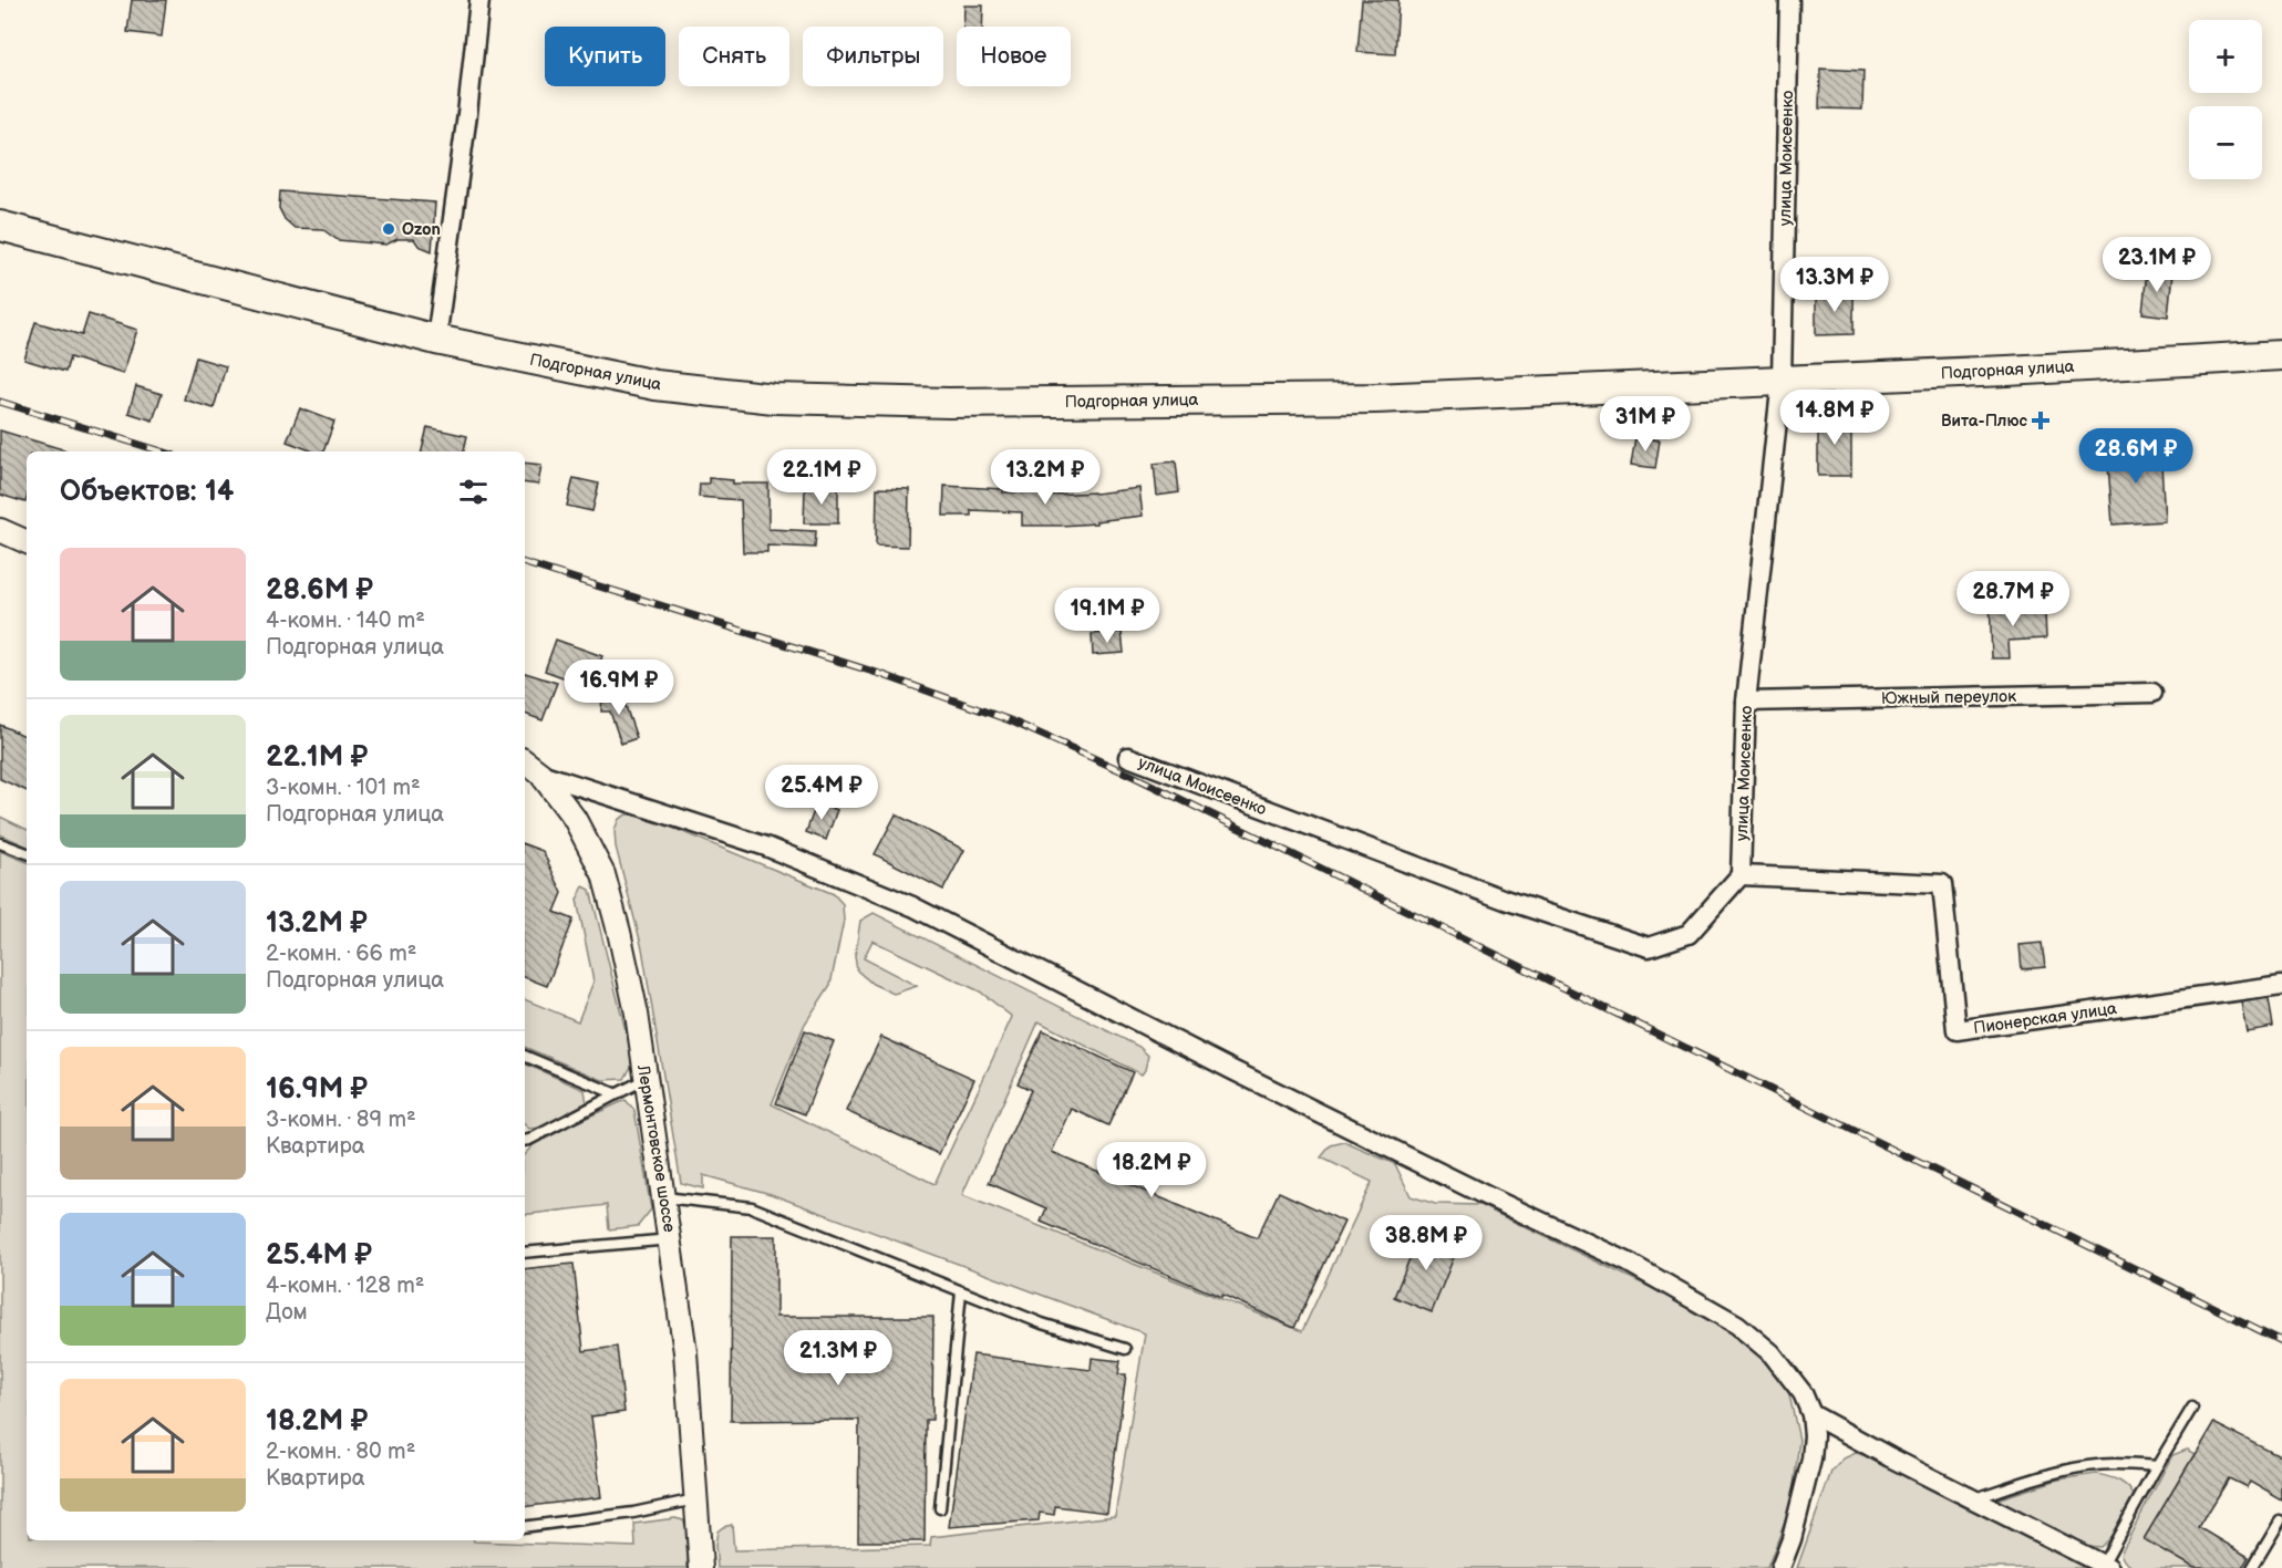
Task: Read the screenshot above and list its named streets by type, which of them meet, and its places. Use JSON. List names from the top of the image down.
{
  "streets": {
    "main road": ["Подгорная улица"],
    "street": [
      "улица Моисеенко",
      "Южный переулок",
      "Пионерская улица",
      "Лермонтовское шоссе"
    ]
  },
  "crossings": [
    ["улица Моисеенко", "Подгорная улица"],
    ["улица Моисеенко", "Южный переулок"],
    ["улица Моисеенко", "Пионерская улица"]
  ],
  "places": {
    "other": ["Ozon"],
    "health": ["Вита-Плюс"]
  },
  "page": {
    "map_buttons": ["+", "−"],
    "chip": [
      "Купить",
      "Снять",
      "Фильтры",
      "Новое"
    ],
    "price": [
      "23.1M ₽",
      "13.3M ₽",
      "14.8M ₽",
      "31M ₽",
      "28.6M ₽",
      "22.1M ₽",
      "13.2M ₽",
      "28.7M ₽",
      "19.1M ₽",
      "16.9M ₽",
      "25.4M ₽",
      "18.2M ₽",
      "38.8M ₽",
      "21.3M ₽"
    ],
    "heading": "Объектов: 14",
    "list": [
      {
        "name": "28.6M ₽",
        "note": "4-комн. · 140 m² · Подгорная улица"
      },
      {
        "name": "22.1M ₽",
        "note": "3-комн. · 101 m² · Подгорная улица"
      },
      {
        "name": "13.2M ₽",
        "note": "2-комн. · 66 m² · Подгорная улица"
      },
      {
        "name": "16.9M ₽",
        "note": "3-комн. · 89 m² · Квартира"
      },
      {
        "name": "25.4M ₽",
        "note": "4-комн. · 128 m² · Дом"
      },
      {
        "name": "18.2M ₽",
        "note": "2-комн. · 80 m² · Квартира"
      }
    ]
  }
}
